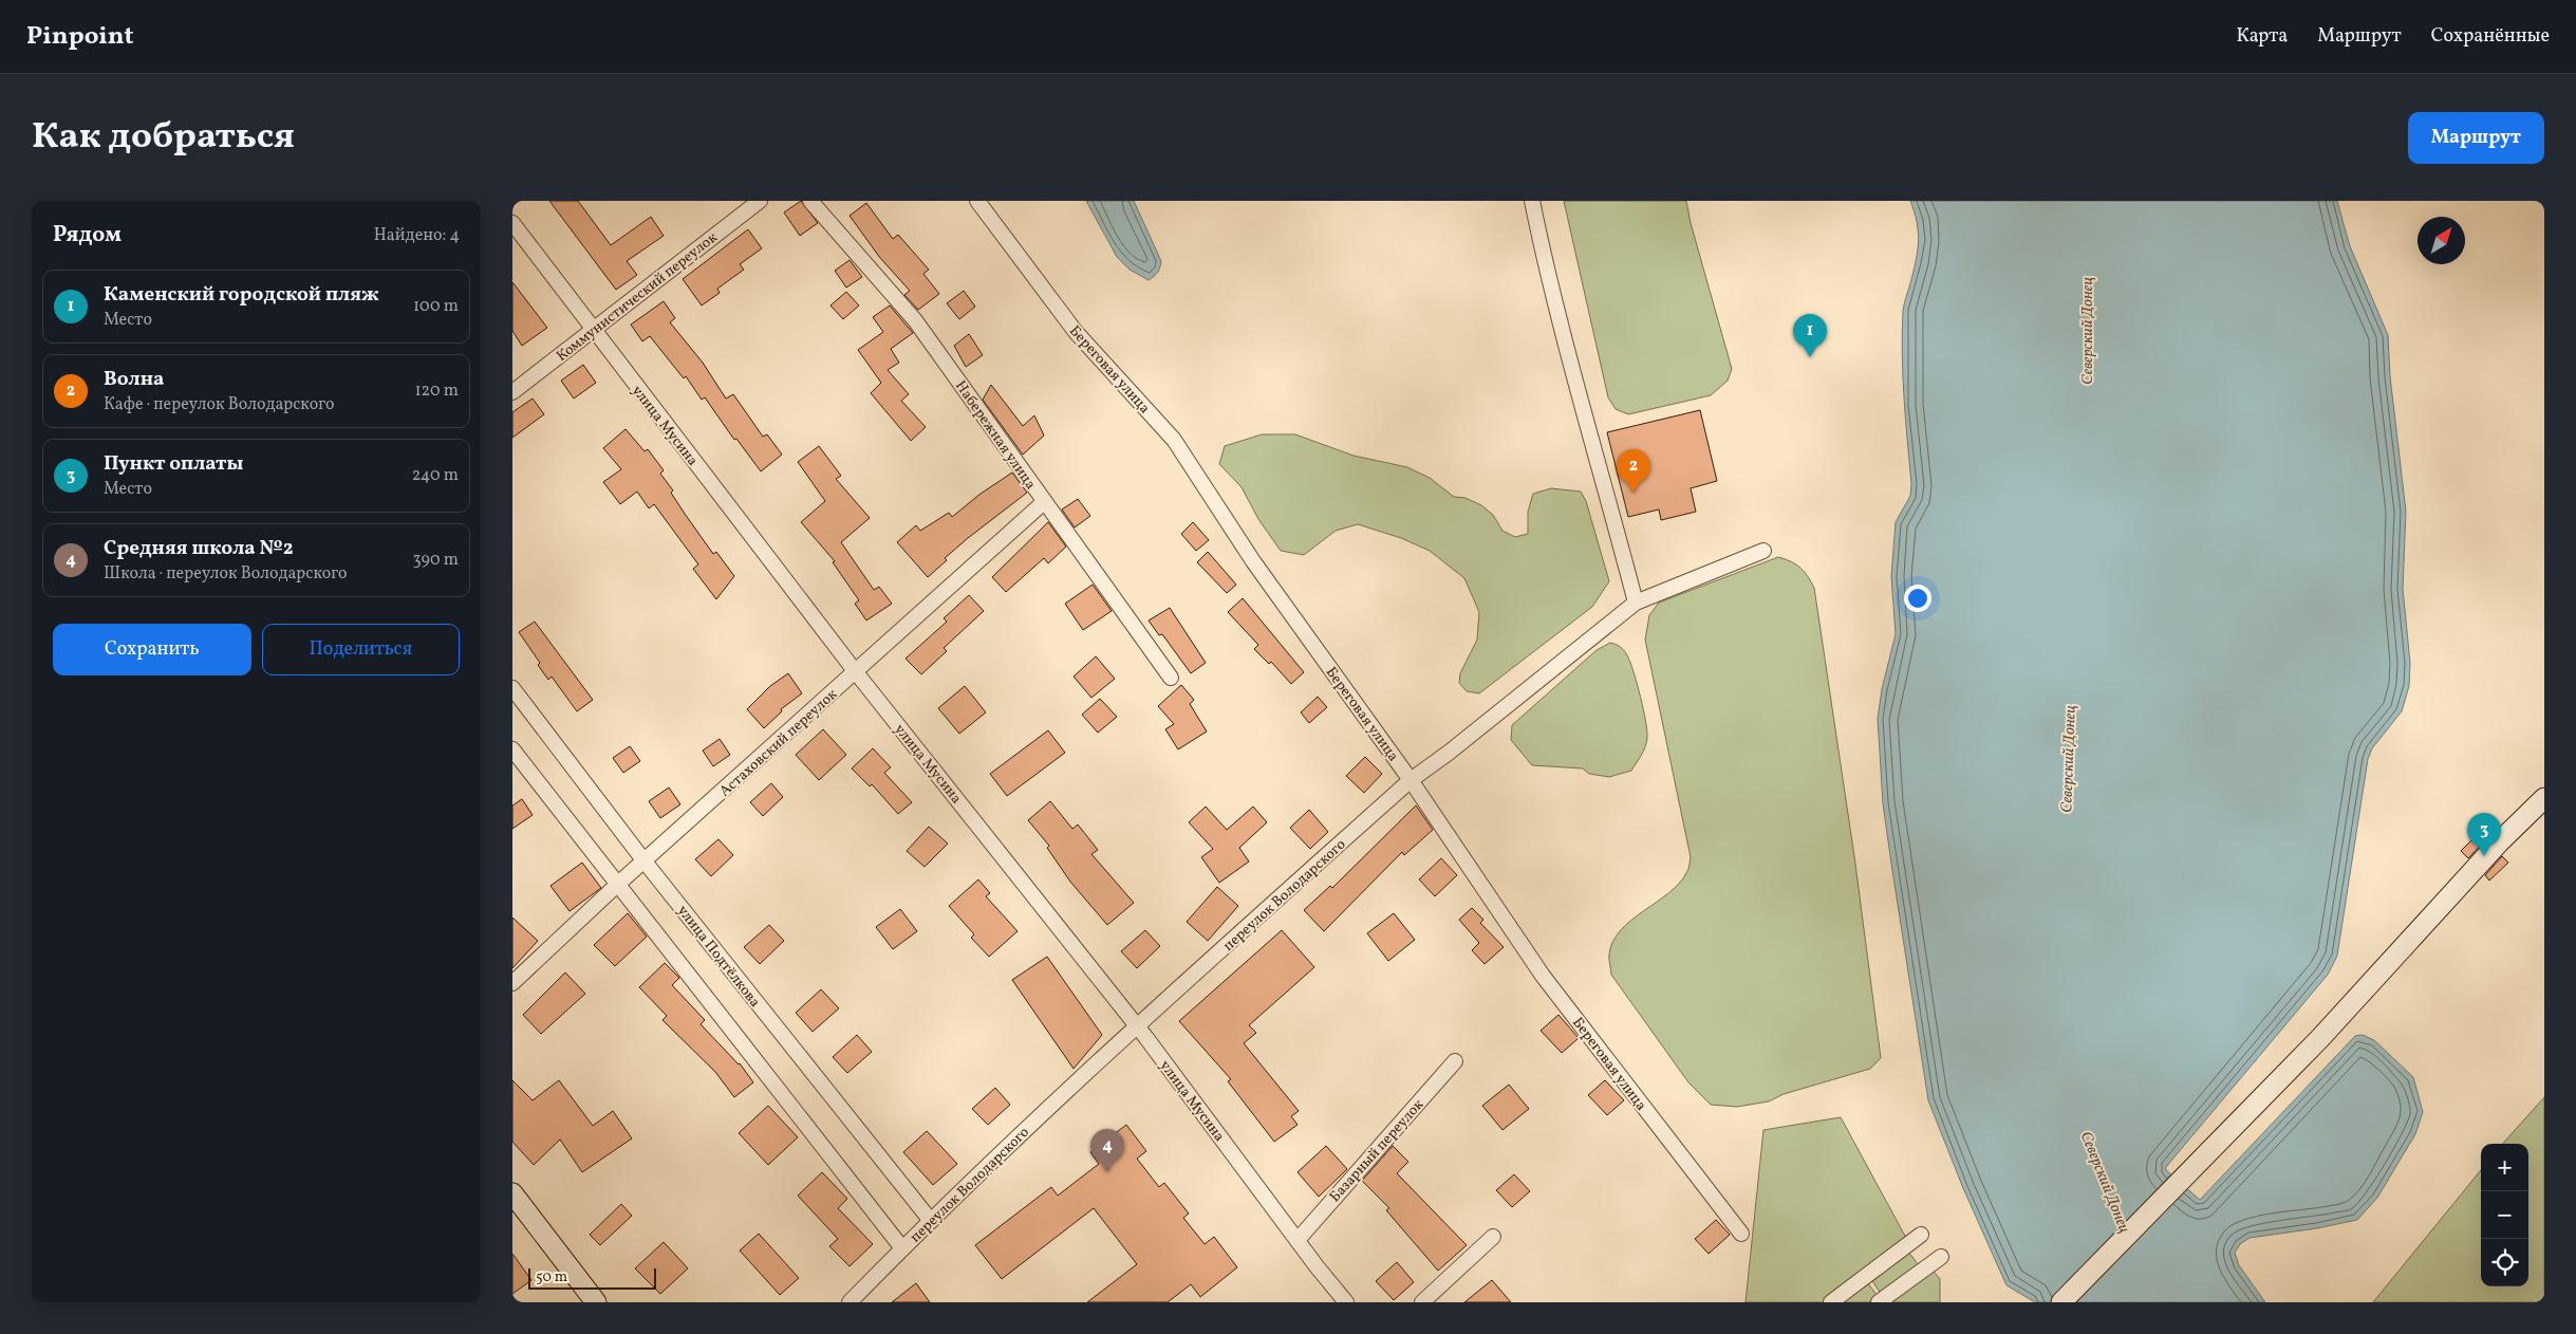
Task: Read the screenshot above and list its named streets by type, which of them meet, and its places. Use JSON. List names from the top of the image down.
{
  "streets": {
    "street": [
      "Коммунистический переулок",
      "Береговая улица",
      "улица Мусина",
      "Набережная улица",
      "Астаховский переулок",
      "переулок Володарского",
      "улица Подтёлкова",
      "Базарный переулок"
    ]
  },
  "crossings": [
    ["Коммунистический переулок", "улица Мусина"],
    ["Береговая улица", "переулок Володарского"],
    ["улица Мусина", "Астаховский переулок"],
    ["улица Мусина", "переулок Володарского"],
    ["улица Мусина", "Базарный переулок"],
    ["Набережная улица", "Астаховский переулок"],
    ["Астаховский переулок", "улица Подтёлкова"],
    ["переулок Володарского", "улица Подтёлкова"]
  ],
  "water": ["Северский Донец"],
  "scale_bar": "50 m",
  "north": "top right",
  "page": {
    "header": "Pinpoint",
    "nav": ["Карта", "Маршрут", "Сохранённые"],
    "title": "Как добраться",
    "buttons": [
      "Маршрут",
      ["Сохранить", "Поделиться"]
    ],
    "heading": ["Рядом", "Найдено: 4"],
    "list": [
      {
        "mark": "1",
        "name": "Каменский городской пляж",
        "note": "Место",
        "value": "100 m"
      },
      {
        "mark": "2",
        "name": "Волна",
        "note": "Кафе · переулок Володарского",
        "value": "120 m"
      },
      {
        "mark": "3",
        "name": "Пункт оплаты",
        "note": "Место",
        "value": "240 m"
      },
      {
        "mark": "4",
        "name": "Средняя школа №2",
        "note": "Школа · переулок Володарского",
        "value": "390 m"
      }
    ],
    "pins": [
      "1",
      "2",
      "3",
      "4"
    ],
    "map_buttons": ["+", "−"],
    "scale": "50 m"
  }
}
